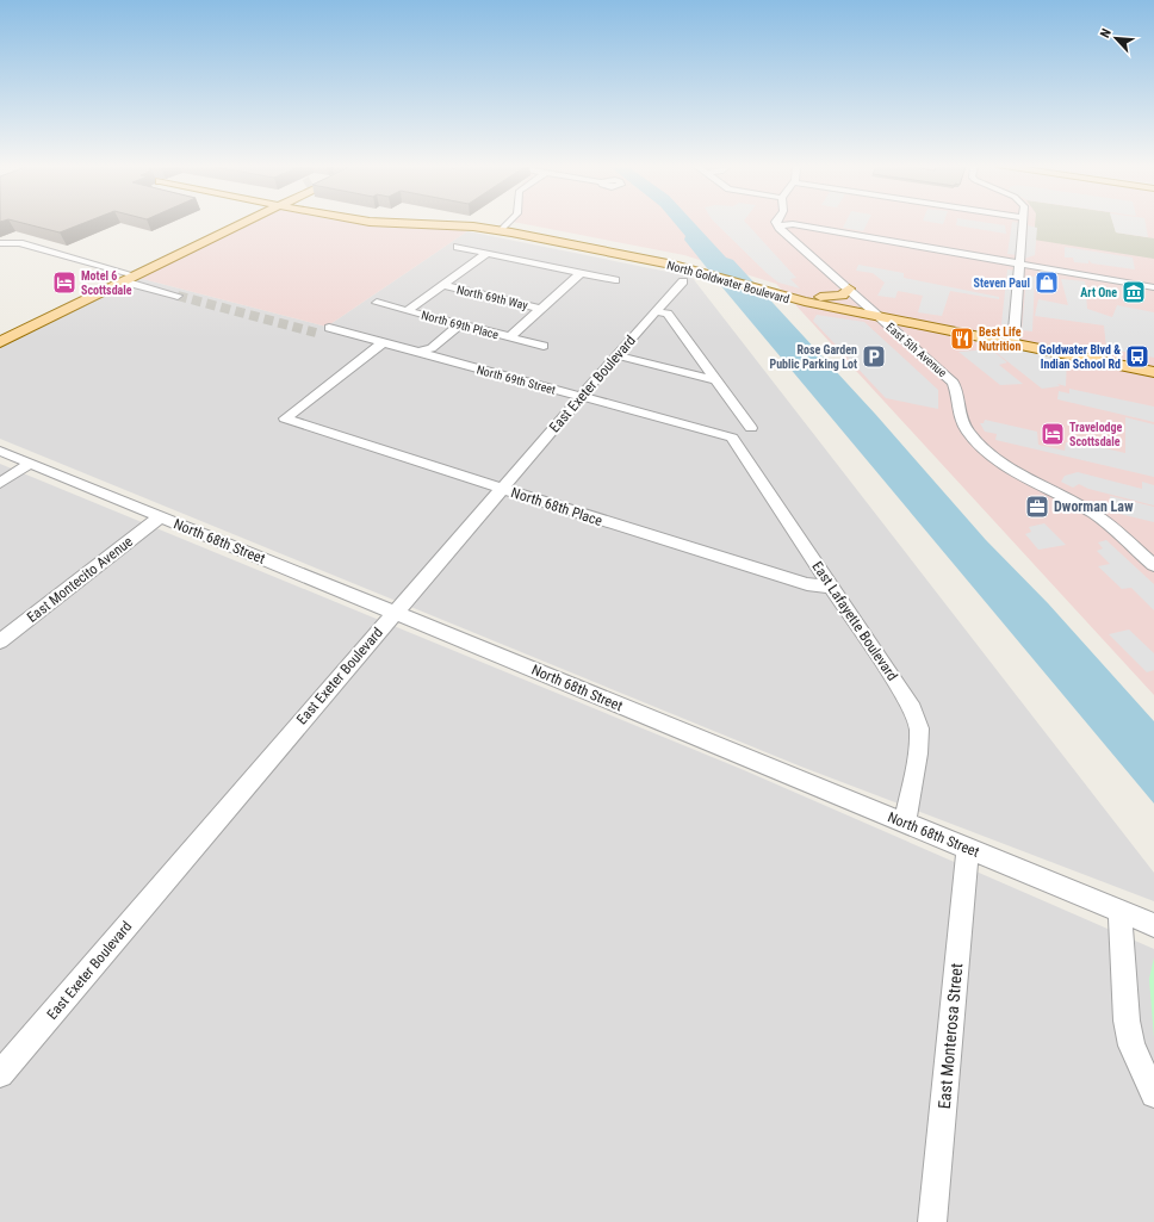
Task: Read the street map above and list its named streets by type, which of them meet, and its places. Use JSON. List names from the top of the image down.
{
  "streets": {
    "main road": ["North Goldwater Boulevard"],
    "street": [
      "North 69th Way",
      "North 69th Place",
      "East 5th Avenue",
      "North 69th Street",
      "East Exeter Boulevard",
      "North 68th Place",
      "North 68th Street",
      "East Montecito Avenue",
      "East Lafayette Boulevard",
      "East Monterosa Street"
    ]
  },
  "crossings": [
    ["North Goldwater Boulevard", "East 5th Avenue"],
    ["North 69th Street", "East Exeter Boulevard"],
    ["North 69th Street", "North 68th Place"],
    ["North 69th Street", "East Lafayette Boulevard"],
    ["East Exeter Boulevard", "North 68th Place"],
    ["East Exeter Boulevard", "North 68th Street"],
    ["North 68th Place", "East Lafayette Boulevard"],
    ["North 68th Street", "East Montecito Avenue"],
    ["North 68th Street", "East Lafayette Boulevard"],
    ["North 68th Street", "East Monterosa Street"]
  ],
  "places": {
    "hotel": ["Motel 6 Scottsdale", "Travelodge Scottsdale"],
    "shop": ["Steven Paul"],
    "museum": ["Art One"],
    "restaurant": ["Best Life Nutrition"],
    "parking": ["Rose Garden Public Parking Lot"],
    "bus stop": ["Goldwater Blvd & Indian School Rd"],
    "office": ["Dworman Law"]
  },
  "north": "top left"
}
